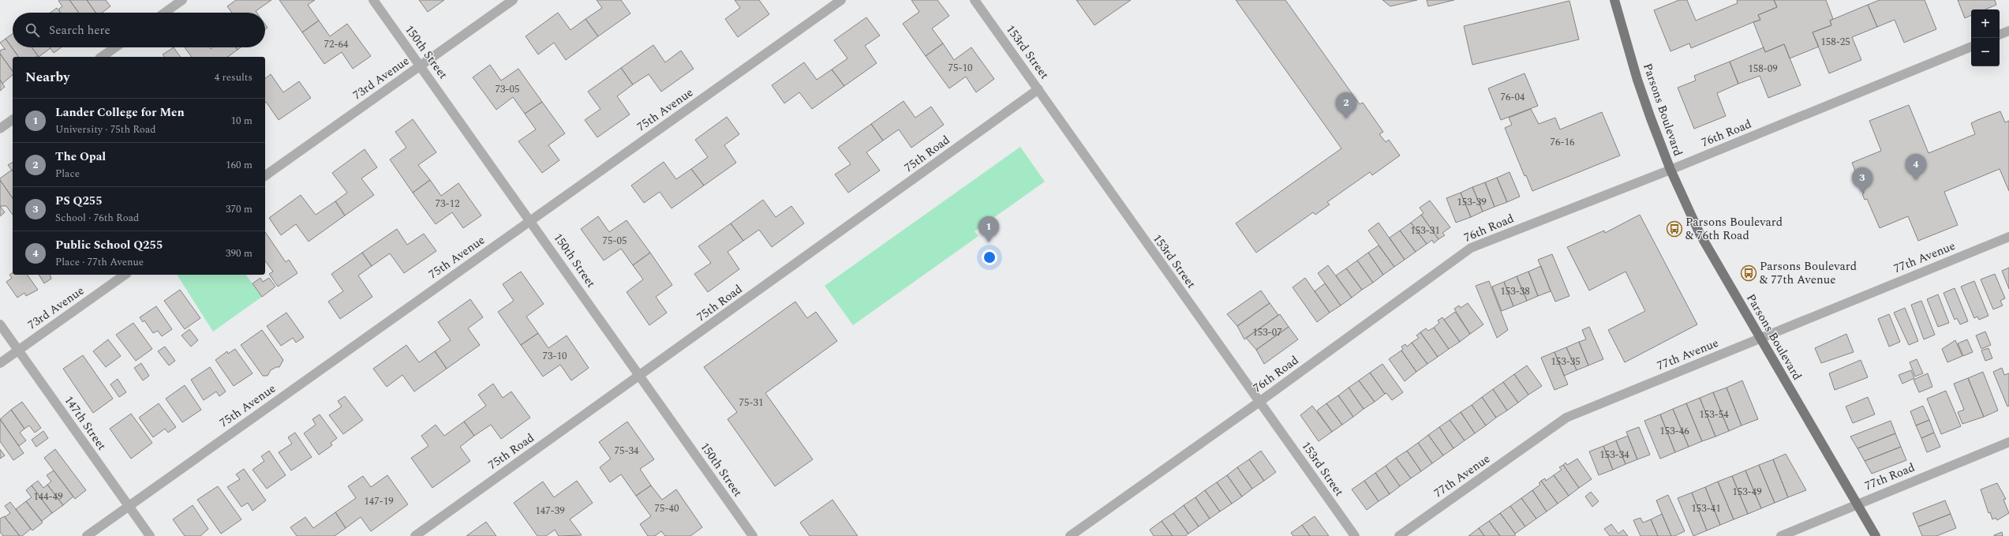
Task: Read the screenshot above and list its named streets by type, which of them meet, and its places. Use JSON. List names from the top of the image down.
{
  "streets": {
    "main road": ["Parsons Boulevard"],
    "street": [
      "150th Street",
      "153rd Street",
      "73rd Avenue",
      "75th Avenue",
      "76th Road",
      "75th Road",
      "77th Avenue",
      "147th Street",
      "77th Road"
    ]
  },
  "crossings": [
    ["150th Street", "73rd Avenue"],
    ["150th Street", "75th Avenue"],
    ["150th Street", "75th Road"],
    ["153rd Street", "76th Road"],
    ["153rd Street", "75th Road"],
    ["73rd Avenue", "147th Street"],
    ["75th Avenue", "147th Street"],
    ["Parsons Boulevard", "76th Road"],
    ["Parsons Boulevard", "77th Avenue"],
    ["Parsons Boulevard", "77th Road"]
  ],
  "places": {
    "bus stop": ["Parsons Boulevard & 76th Road", "Parsons Boulevard & 77th Avenue"]
  },
  "house_numbers": [
    "158-25",
    "72-64",
    "75-10",
    "158-09",
    "73-05",
    "76-04",
    "76-16",
    "153-39",
    "73-12",
    "153-31",
    "75-05",
    "153-38",
    "153-07",
    "73-10",
    "153-35",
    "75-31",
    "153-54",
    "153-46",
    "75-34",
    "153-34",
    "153-49",
    "144-49",
    "147-19",
    "75-40",
    "153-41",
    "147-39"
  ],
  "page": {
    "map_buttons": ["+", "−"],
    "search": "Search here",
    "heading": ["Nearby", "4 results"],
    "pins": [
      "2",
      "4",
      "3",
      "1"
    ],
    "list": [
      {
        "mark": "1",
        "name": "Lander College for Men",
        "note": "University · 75th Road",
        "value": "10 m"
      },
      {
        "mark": "2",
        "name": "The Opal",
        "note": "Place",
        "value": "160 m"
      },
      {
        "mark": "3",
        "name": "PS Q255",
        "note": "School · 76th Road",
        "value": "370 m"
      },
      {
        "mark": "4",
        "name": "Public School Q255",
        "note": "Place · 77th Avenue",
        "value": "390 m"
      }
    ]
  }
}
